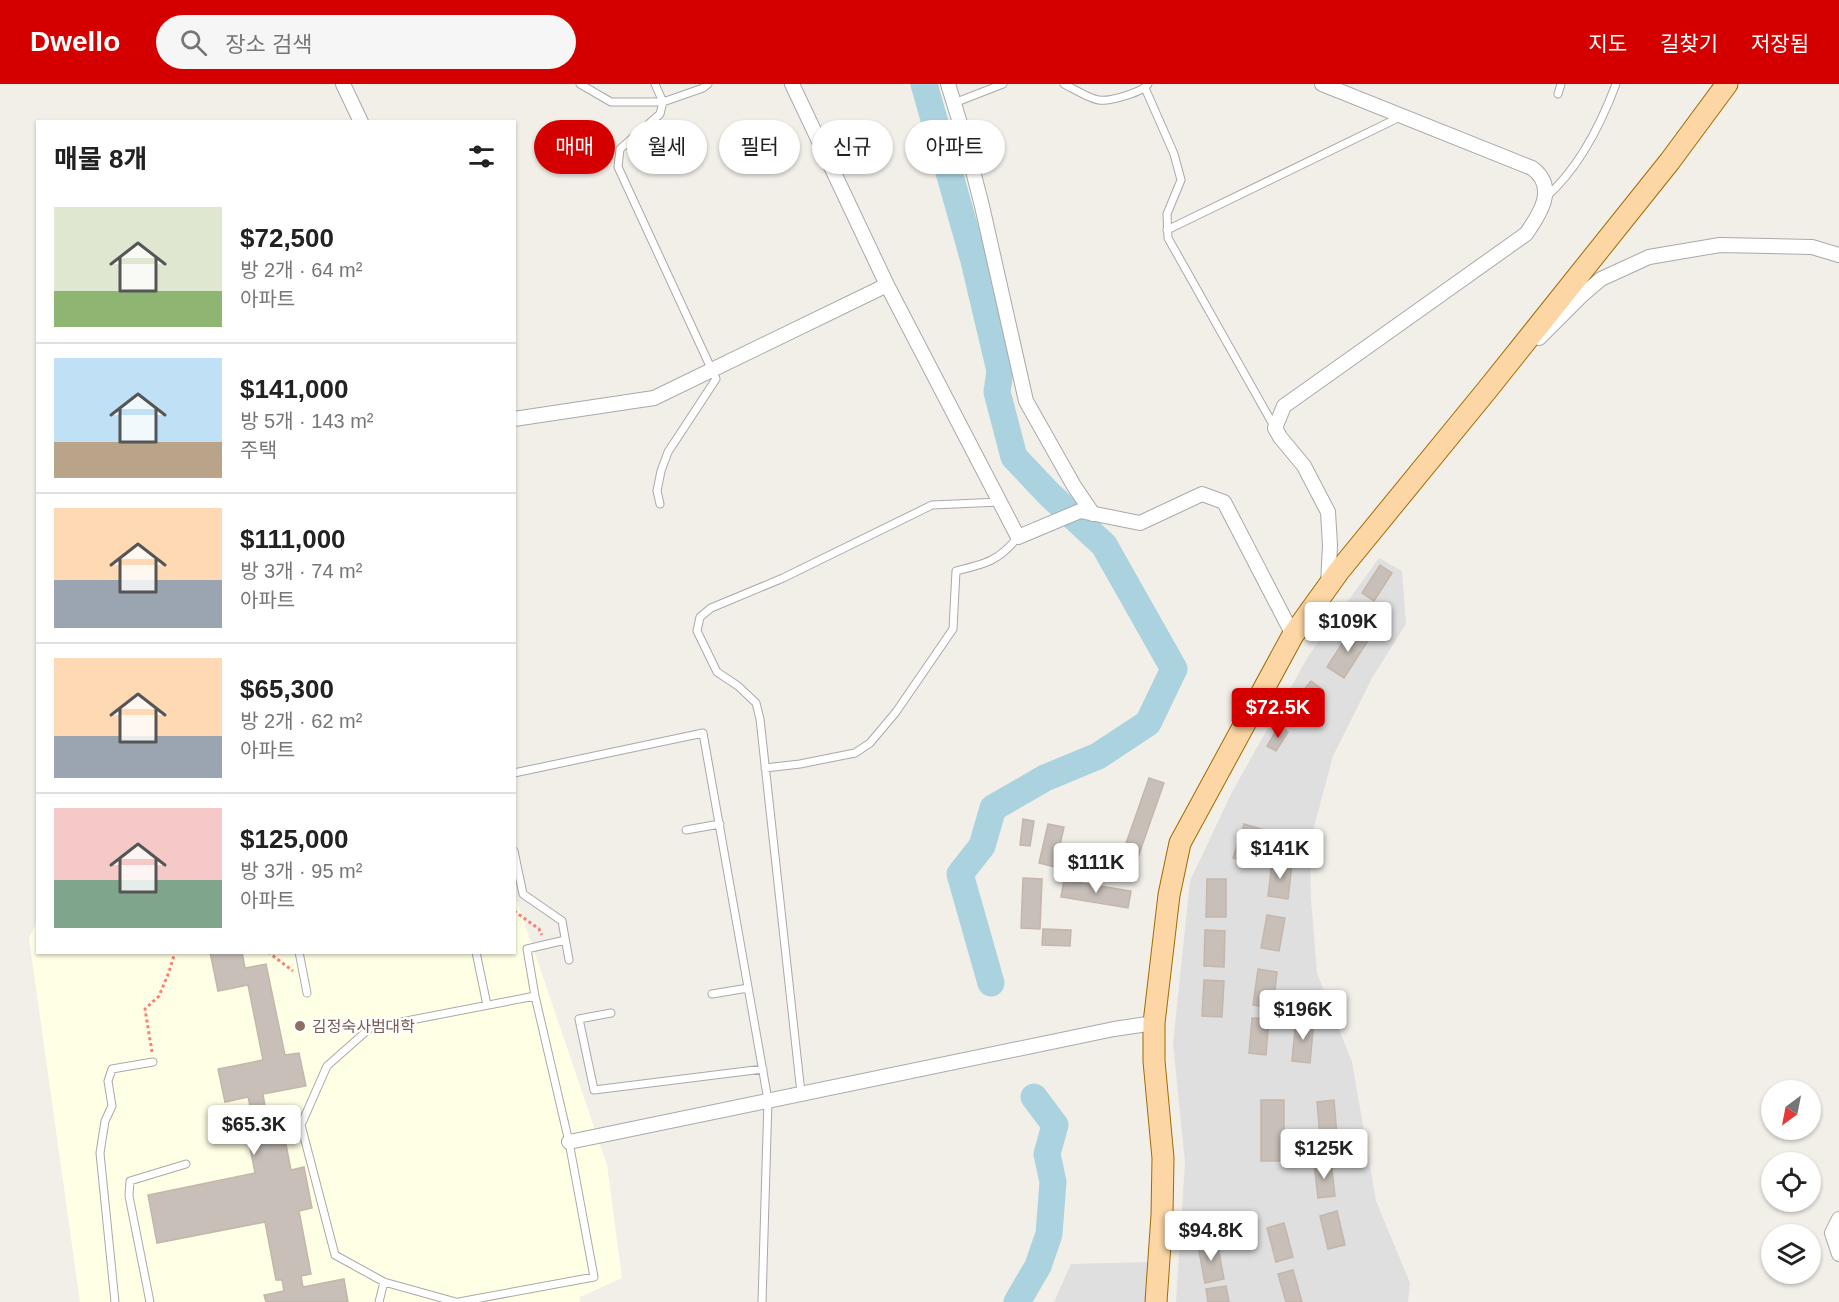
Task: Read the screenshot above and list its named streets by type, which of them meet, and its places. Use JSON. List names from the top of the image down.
{
  "places": ["김정숙사범대학"],
  "north": "bottom left",
  "page": {
    "header": "Dwello",
    "search": "장소 검색",
    "nav": ["지도", "길찾기", "저장됨"],
    "chip": [
      "매매",
      "월세",
      "필터",
      "신규",
      "아파트"
    ],
    "heading": "매물 8개",
    "list": [
      {
        "name": "$72,500",
        "note": "방 2개 · 64 m² · 아파트"
      },
      {
        "name": "$141,000",
        "note": "방 5개 · 143 m² · 주택"
      },
      {
        "name": "$111,000",
        "note": "방 3개 · 74 m² · 아파트"
      },
      {
        "name": "$65,300",
        "note": "방 2개 · 62 m² · 아파트"
      },
      {
        "name": "$125,000",
        "note": "방 3개 · 95 m² · 아파트"
      }
    ],
    "price": [
      "$109K",
      "$72.5K",
      "$141K",
      "$111K",
      "$196K",
      "$65.3K",
      "$125K",
      "$94.8K"
    ]
  }
}
